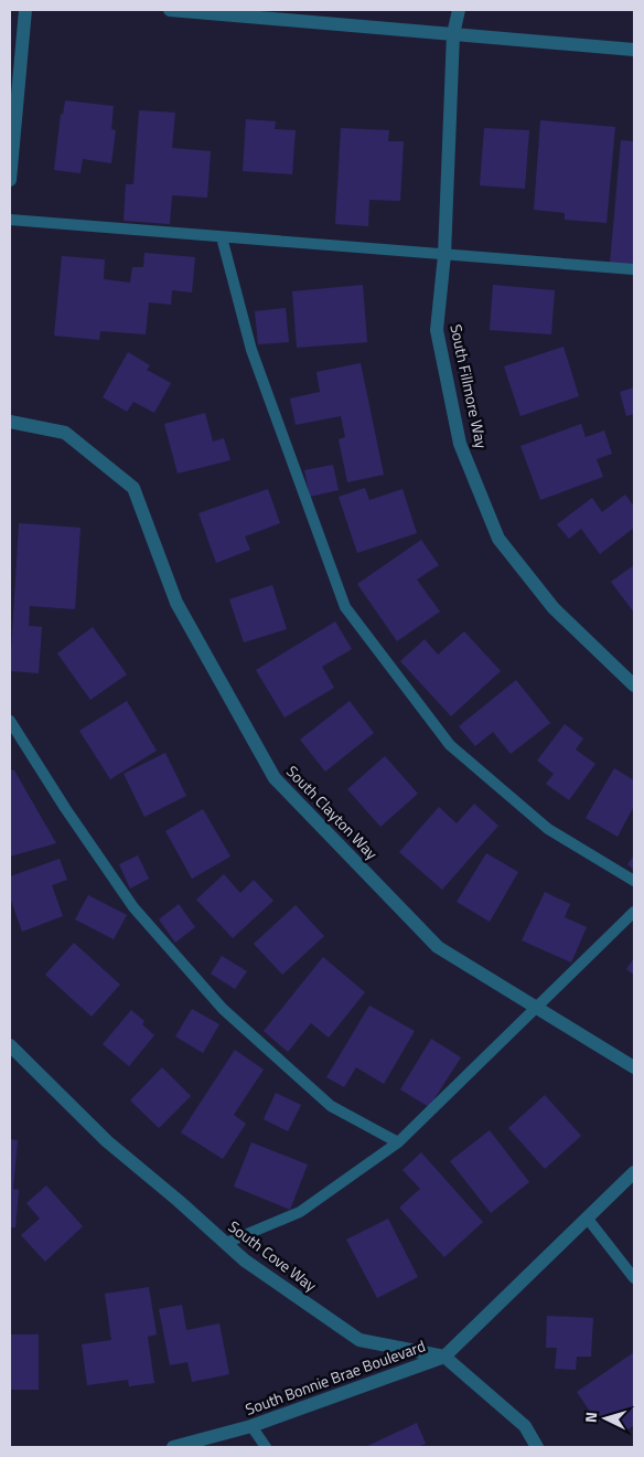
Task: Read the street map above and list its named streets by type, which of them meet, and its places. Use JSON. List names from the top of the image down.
{
  "streets": {
    "street": [
      "South Fillmore Way",
      "South Clayton Way",
      "South Cove Way",
      "South Bonnie Brae Boulevard"
    ]
  },
  "crossings": [
    ["South Cove Way", "South Bonnie Brae Boulevard"]
  ],
  "north": "left"
}
